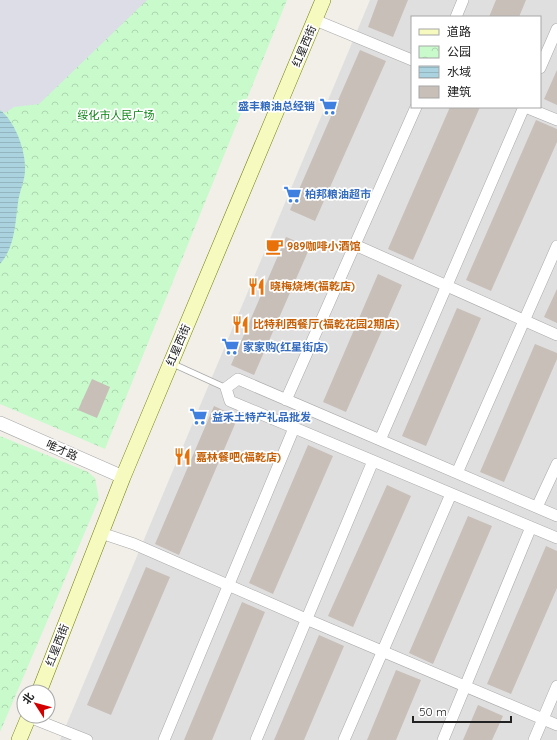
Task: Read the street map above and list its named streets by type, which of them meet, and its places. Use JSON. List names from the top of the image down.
{
  "streets": {
    "main road": ["红星西街"],
    "street": ["唯才路"]
  },
  "crossings": [
    ["红星西街", "唯才路"]
  ],
  "parks": ["绥化市人民广场"],
  "places": {
    "supermarket": [
      "盛丰粮油总经销",
      "柏邦粮油超市",
      "家家购(红星街店)",
      "益禾土特产礼品批发"
    ],
    "cafe": ["989咖啡小酒馆"],
    "restaurant": ["晓梅烧烤(福乾店)", "比特利西餐厅(福乾花园2期店)", "嘉林餐吧(福乾店)"]
  },
  "legend": [
    "道路",
    "公园",
    "水域",
    "建筑"
  ],
  "scale_bar": "50 m",
  "north": "top left"
}
